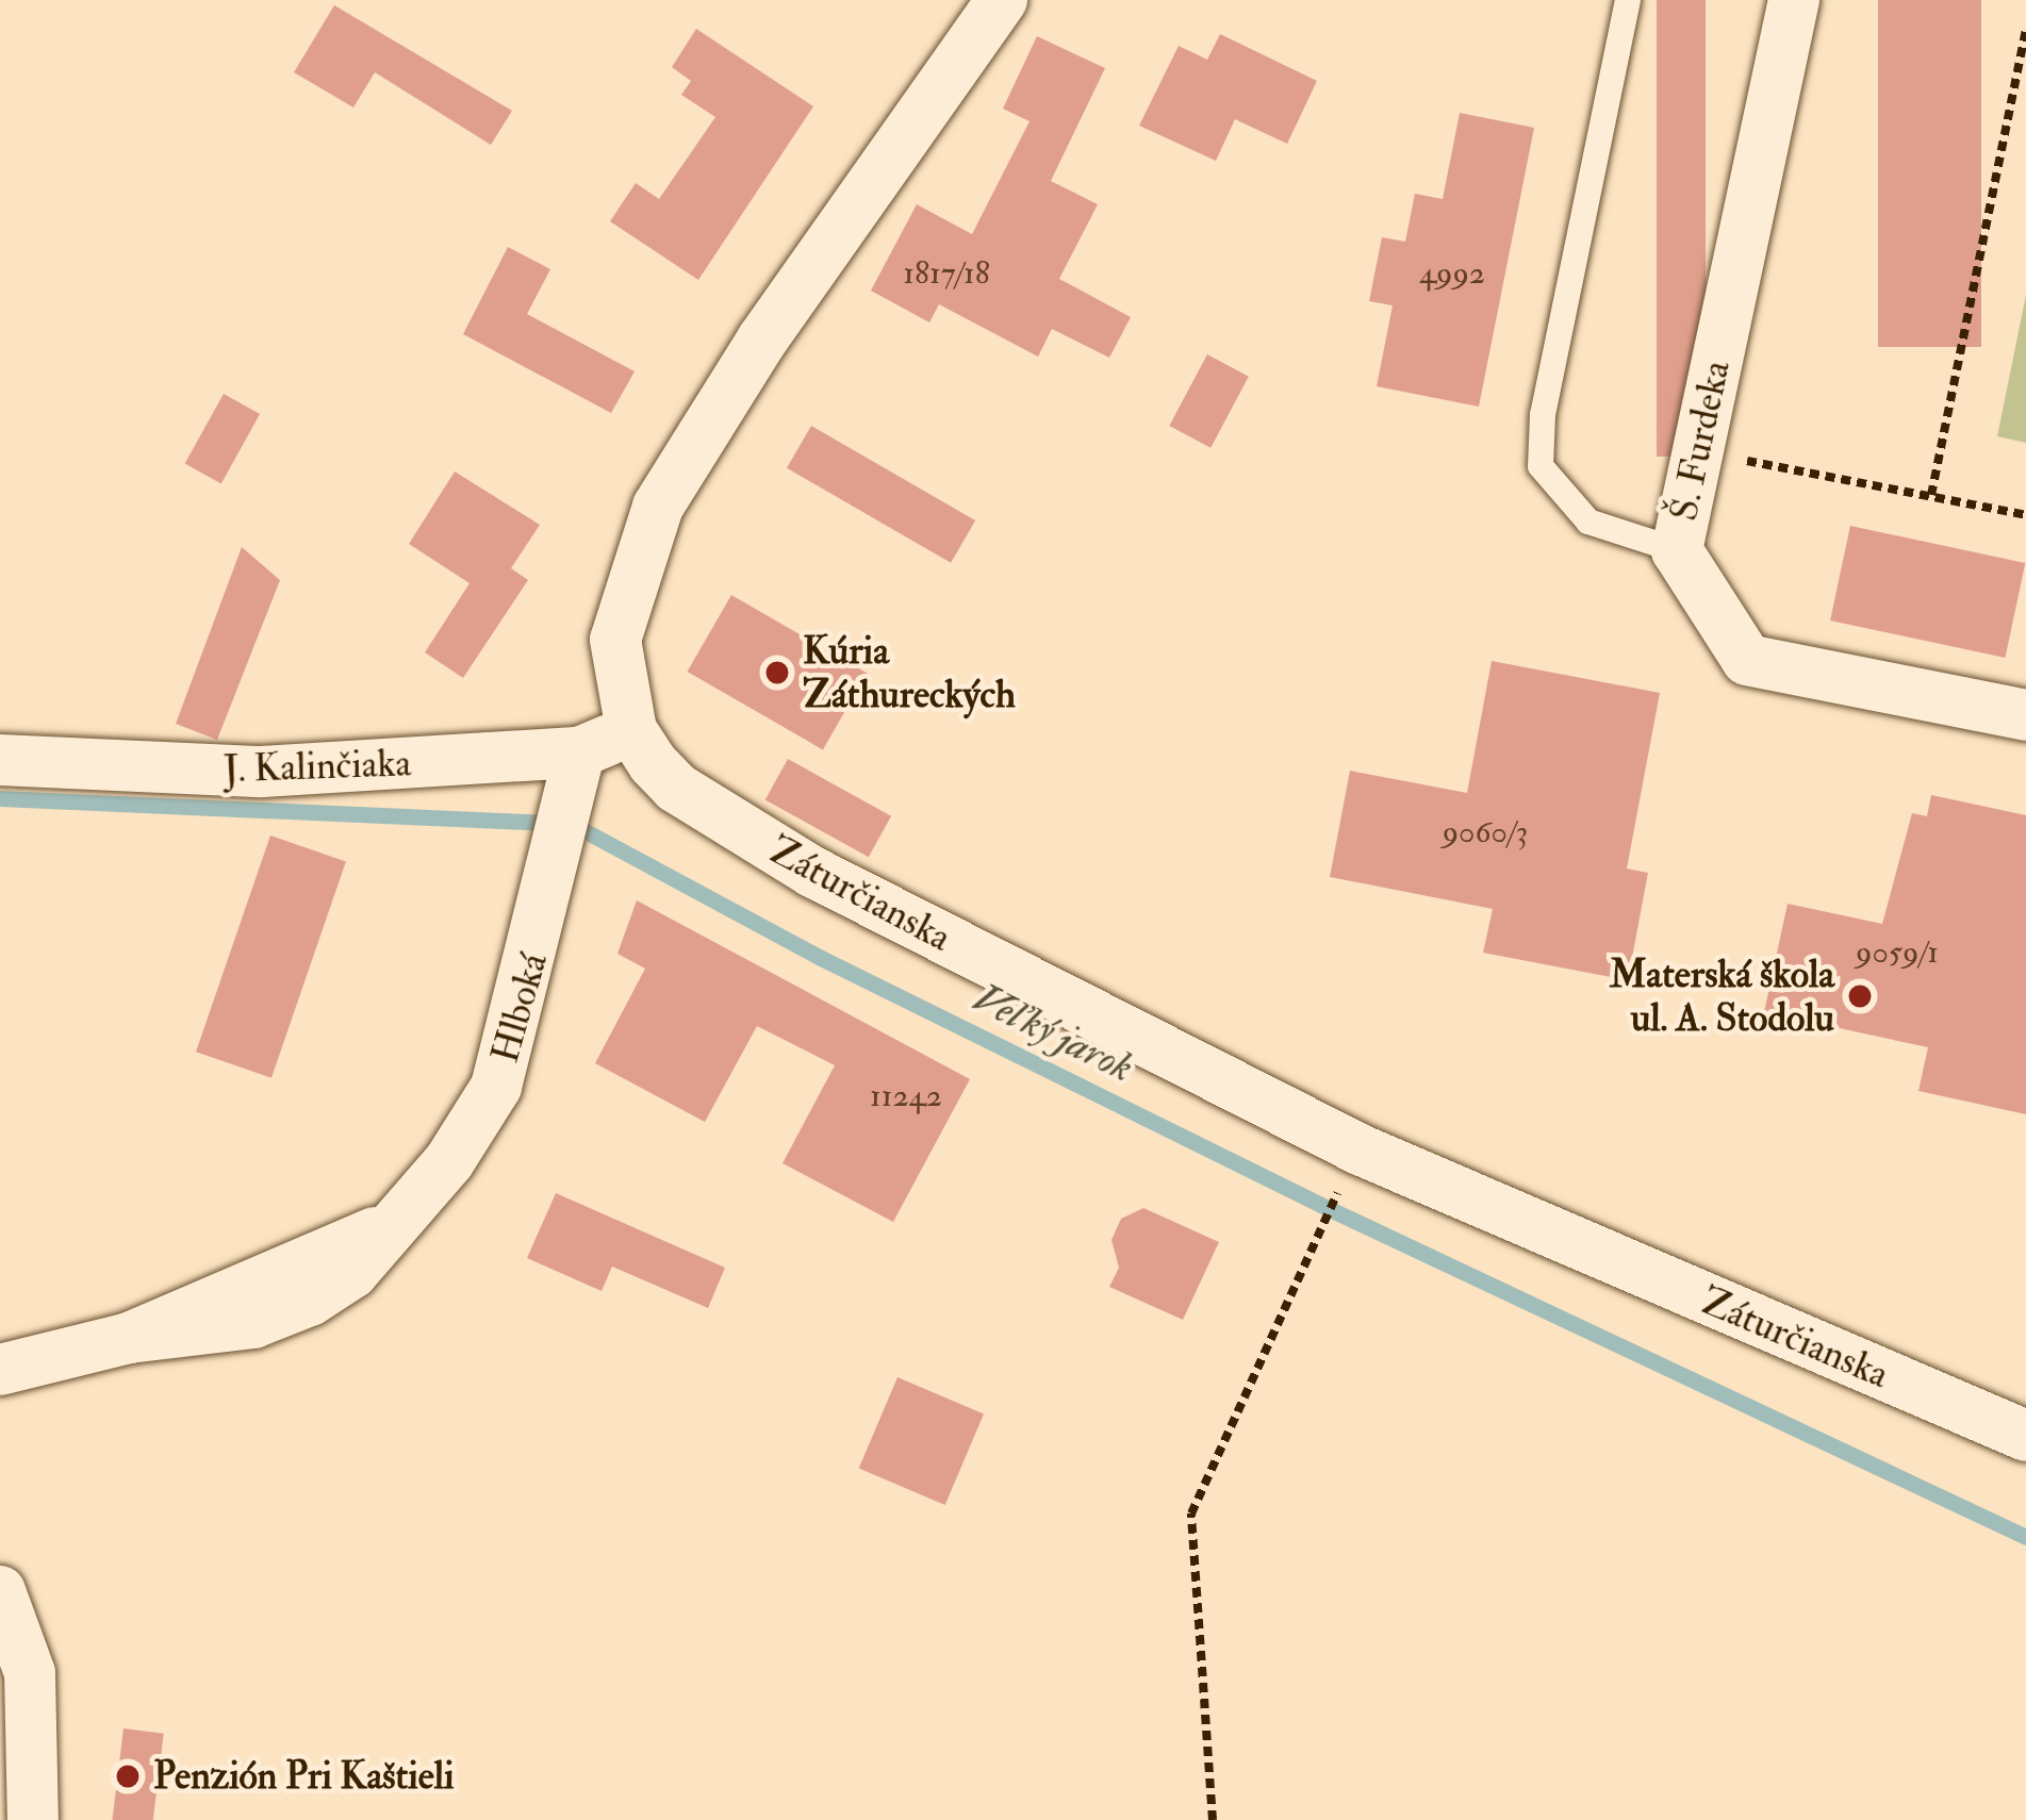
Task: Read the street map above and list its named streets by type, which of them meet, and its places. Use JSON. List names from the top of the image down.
{
  "streets": {
    "street": [
      "Š. Furdeka",
      "J. Kalinčiaka",
      "Záturčianska",
      "Hlboká"
    ]
  },
  "crossings": [
    ["J. Kalinčiaka", "Záturčianska"],
    ["J. Kalinčiaka", "Hlboká"]
  ],
  "water": ["Veľký jarok"],
  "places": ["Kúria Záthureckých", "Materská škola ul. A. Stodolu", "Penzión Pri Kaštieli"],
  "house_numbers": [
    "1817/18",
    "4992",
    "9060/3",
    "9059/1",
    "11242"
  ]
}
